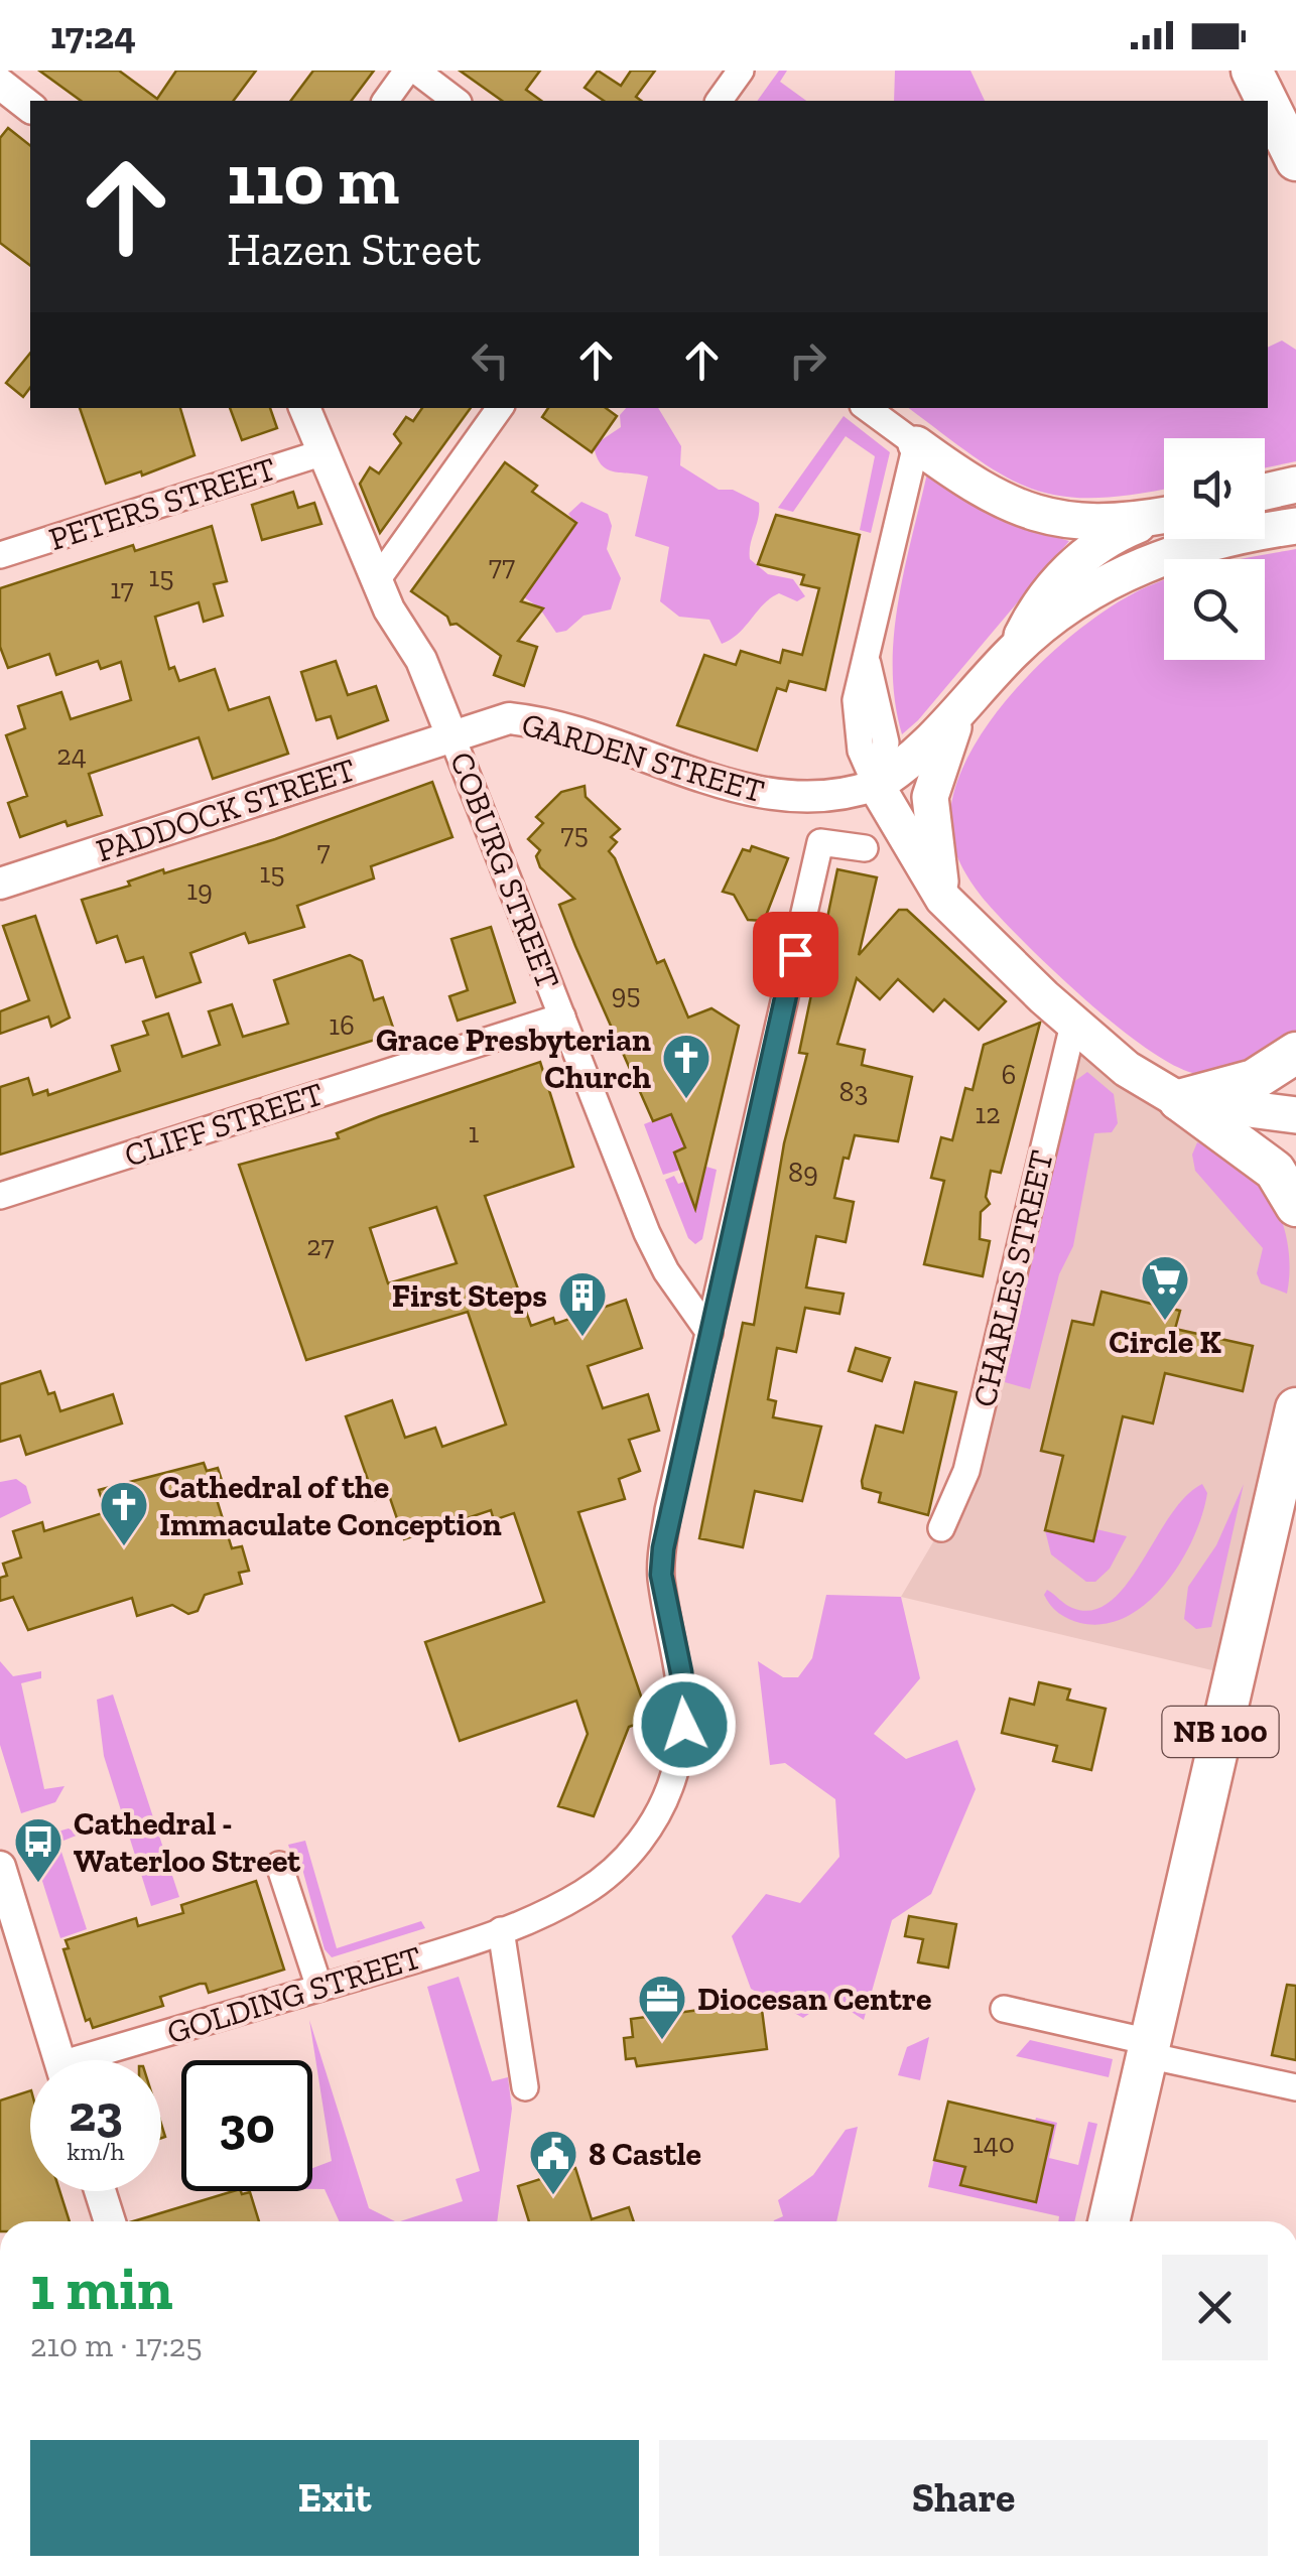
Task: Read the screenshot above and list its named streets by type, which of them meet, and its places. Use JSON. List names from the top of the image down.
{
  "streets": {
    "main road": ["NB 100"],
    "street": [
      "PETERS STREET",
      "GARDEN STREET",
      "PADDOCK STREET",
      "COBURG STREET",
      "CLIFF STREET",
      "CHARLES STREET",
      "GOLDING STREET"
    ]
  },
  "crossings": [
    ["PETERS STREET", "COBURG STREET"],
    ["GARDEN STREET", "PADDOCK STREET"],
    ["GARDEN STREET", "COBURG STREET"],
    ["PADDOCK STREET", "COBURG STREET"],
    ["COBURG STREET", "CLIFF STREET"],
    ["COBURG STREET", "GOLDING STREET"]
  ],
  "places": {
    "church": ["Grace Presbyterian Church", "Cathedral of the Immaculate Conception"],
    "supermarket": ["Circle K"],
    "building": ["First Steps"],
    "bus stop": ["Cathedral - Waterloo Street"],
    "office": ["Diocesan Centre"],
    "public building": ["8 Castle"]
  },
  "house_numbers": [
    "77",
    "15",
    "17",
    "24",
    "75",
    "7",
    "15",
    "19",
    "95",
    "16",
    "6",
    "83",
    "12",
    "1",
    "89",
    "27",
    "140"
  ],
  "page": {
    "status": "17:24",
    "turn": ["110 m", "Hazen Street"],
    "speed": "23 km/h",
    "limit": "30",
    "heading": ["1 min", "210 m · 17:25"],
    "buttons": ["Exit", "Share"]
  }
}
